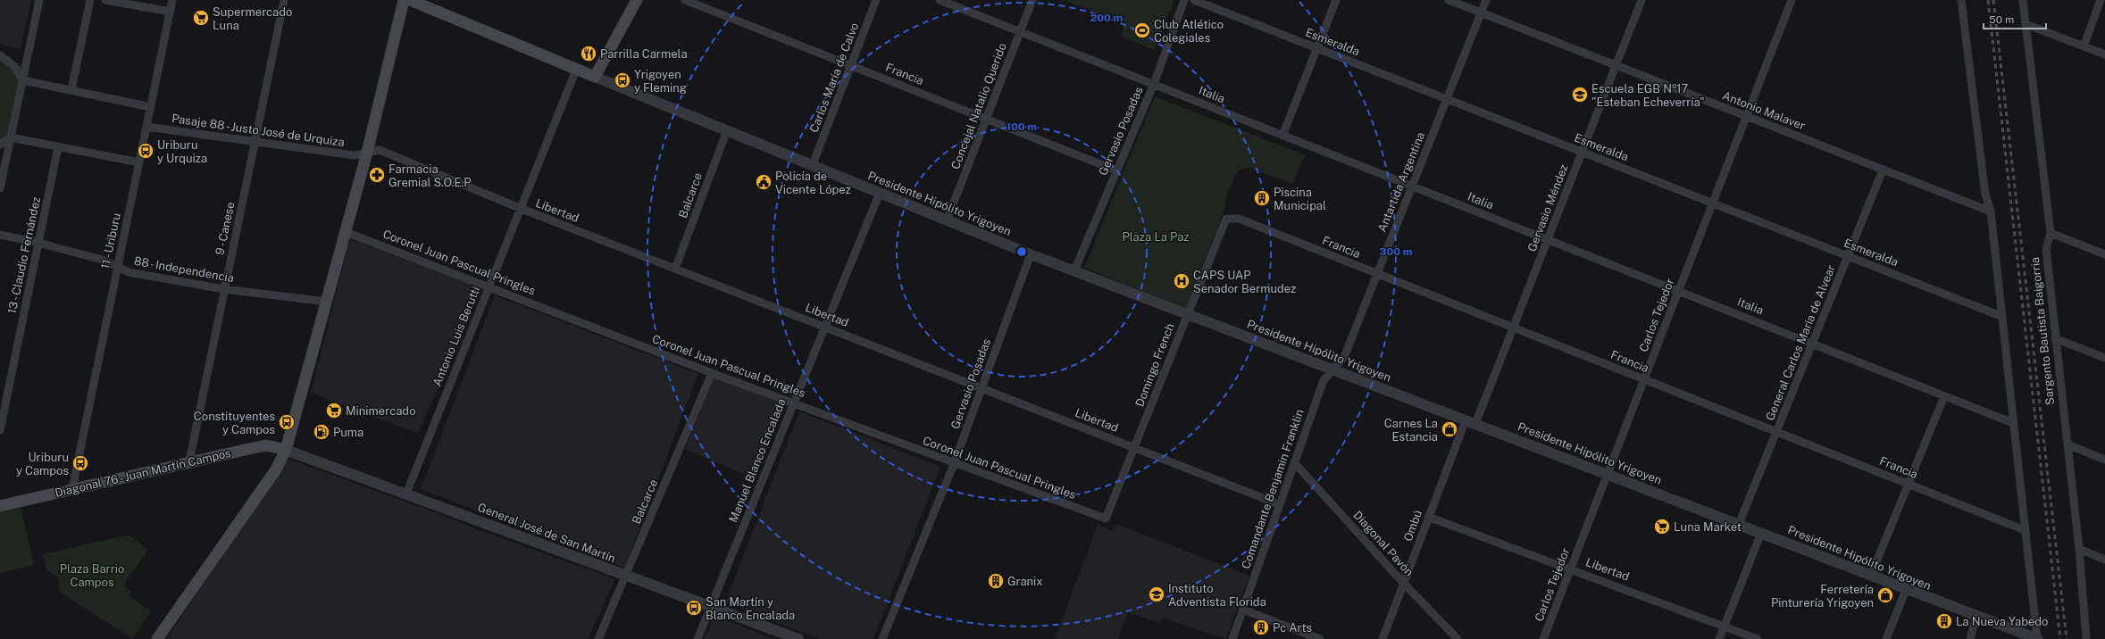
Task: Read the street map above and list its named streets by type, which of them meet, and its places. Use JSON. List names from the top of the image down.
{
  "streets": {
    "main road": ["Diagonal 76 - Juan Martín Campos"],
    "street": [
      "Esmeralda",
      "Francia",
      "Carlos María de Calvo",
      "Italia",
      "Concejal Natalio Querido",
      "Antonio Malaver",
      "Pasaje 88 - Justo José de Urquiza",
      "Gervasio Posadas",
      "Antartida Argentina",
      "Balcarce",
      "Presidente Hipólito Yrigoyen",
      "Gervasio Méndez",
      "Libertad",
      "9 - Canese",
      "11 - Uriburu",
      "13 - Claudio Fernández",
      "Coronel Juan Pascual Pringles",
      "88 - Independencia",
      "Carlos Tejedor",
      "Sargento Bautista Baigorria",
      "Antonio Luis Berutti",
      "General Carlos María de Alvear",
      "Domingo French",
      "Manuel Blanco Encalada",
      "Comandante Benjamin Franklin",
      "Ombú",
      "General José de San Martín",
      "Diagonal Pavón"
    ]
  },
  "crossings": [
    ["Esmeralda", "Antartida Argentina"],
    ["Esmeralda", "Gervasio Méndez"],
    ["Esmeralda", "Carlos Tejedor"],
    ["Esmeralda", "General Carlos María de Alvear"],
    ["Francia", "Carlos María de Calvo"],
    ["Francia", "Concejal Natalio Querido"],
    ["Francia", "Gervasio Posadas"],
    ["Francia", "Antartida Argentina"],
    ["Francia", "Gervasio Méndez"],
    ["Francia", "Carlos Tejedor"],
    ["Francia", "General Carlos María de Alvear"],
    ["Francia", "Domingo French"],
    ["Carlos María de Calvo", "Presidente Hipólito Yrigoyen"],
    ["Italia", "Concejal Natalio Querido"],
    ["Italia", "Gervasio Posadas"],
    ["Italia", "Antartida Argentina"],
    ["Italia", "Gervasio Méndez"],
    ["Italia", "Carlos Tejedor"],
    ["Italia", "General Carlos María de Alvear"],
    ["Concejal Natalio Querido", "Presidente Hipólito Yrigoyen"],
    ["Antonio Malaver", "Antartida Argentina"],
    ["Antonio Malaver", "Gervasio Méndez"],
    ["Antonio Malaver", "Carlos Tejedor"],
    ["Antonio Malaver", "General Carlos María de Alvear"],
    ["Pasaje 88 - Justo José de Urquiza", "Libertad"],
    ["Pasaje 88 - Justo José de Urquiza", "9 - Canese"],
    ["Pasaje 88 - Justo José de Urquiza", "11 - Uriburu"],
    ["Gervasio Posadas", "Presidente Hipólito Yrigoyen"],
    ["Gervasio Posadas", "Libertad"],
    ["Gervasio Posadas", "Coronel Juan Pascual Pringles"],
    ["Antartida Argentina", "Presidente Hipólito Yrigoyen"],
    ["Antartida Argentina", "Comandante Benjamin Franklin"],
    ["Balcarce", "Presidente Hipólito Yrigoyen"],
    ["Balcarce", "Libertad"],
    ["Balcarce", "Coronel Juan Pascual Pringles"],
    ["Balcarce", "General José de San Martín"],
    ["Presidente Hipólito Yrigoyen", "Gervasio Méndez"],
    ["Presidente Hipólito Yrigoyen", "Carlos Tejedor"],
    ["Presidente Hipólito Yrigoyen", "General Carlos María de Alvear"],
    ["Presidente Hipólito Yrigoyen", "Domingo French"],
    ["Presidente Hipólito Yrigoyen", "Manuel Blanco Encalada"],
    ["Presidente Hipólito Yrigoyen", "Comandante Benjamin Franklin"],
    ["Presidente Hipólito Yrigoyen", "Ombú"],
    ["Gervasio Méndez", "Ombú"],
    ["Libertad", "Carlos Tejedor"],
    ["Libertad", "Antonio Luis Berutti"],
    ["Libertad", "Domingo French"],
    ["Libertad", "Manuel Blanco Encalada"],
    ["Libertad", "Comandante Benjamin Franklin"],
    ["Libertad", "Ombú"],
    ["9 - Canese", "88 - Independencia"],
    ["9 - Canese", "Diagonal 76 - Juan Martín Campos"],
    ["11 - Uriburu", "88 - Independencia"],
    ["11 - Uriburu", "Diagonal 76 - Juan Martín Campos"],
    ["13 - Claudio Fernández", "88 - Independencia"],
    ["Coronel Juan Pascual Pringles", "Antonio Luis Berutti"],
    ["Coronel Juan Pascual Pringles", "Domingo French"],
    ["Coronel Juan Pascual Pringles", "Manuel Blanco Encalada"],
    ["Antonio Luis Berutti", "General José de San Martín"],
    ["Manuel Blanco Encalada", "General José de San Martín"],
    ["Diagonal 76 - Juan Martín Campos", "General José de San Martín"],
    ["Comandante Benjamin Franklin", "Diagonal Pavón"],
    ["Ombú", "Diagonal Pavón"]
  ],
  "parks": ["Plaza La Paz", "Plaza Barrio Campos"],
  "places": {
    "supermarket": ["Supermercado Luna", "Minimercado", "Luna Market"],
    "sports": ["Club Atlético Colegiales"],
    "restaurant": ["Parrilla Carmela"],
    "bus stop": [
      "Yrigoyen y Fleming",
      "Uriburu y Urquiza",
      "Constituyentes y Campos",
      "Uriburu y Campos",
      "San Martín y Blanco Encalada"
    ],
    "school or university": ["Escuela EGB Nº17 \"Esteban Echeverría\"", "Instituto Adventista Florida"],
    "pharmacy": ["Farmacia Gremial S.O.E.P"],
    "public building": ["Policía de Vicente López"],
    "building": [
      "Piscina Municipal",
      "Granix",
      "La Nueva Yabedo",
      "Pc Arts"
    ],
    "hospital": ["CAPS UAP Senador Bermudez"],
    "shop": ["Carnes La Estancia", "Ferretería Pinturería Yrigoyen"],
    "fuel station": ["Puma"]
  },
  "scale_bar": "50 m",
  "rings": ["200 m", "100 m", "300 m"]
}
